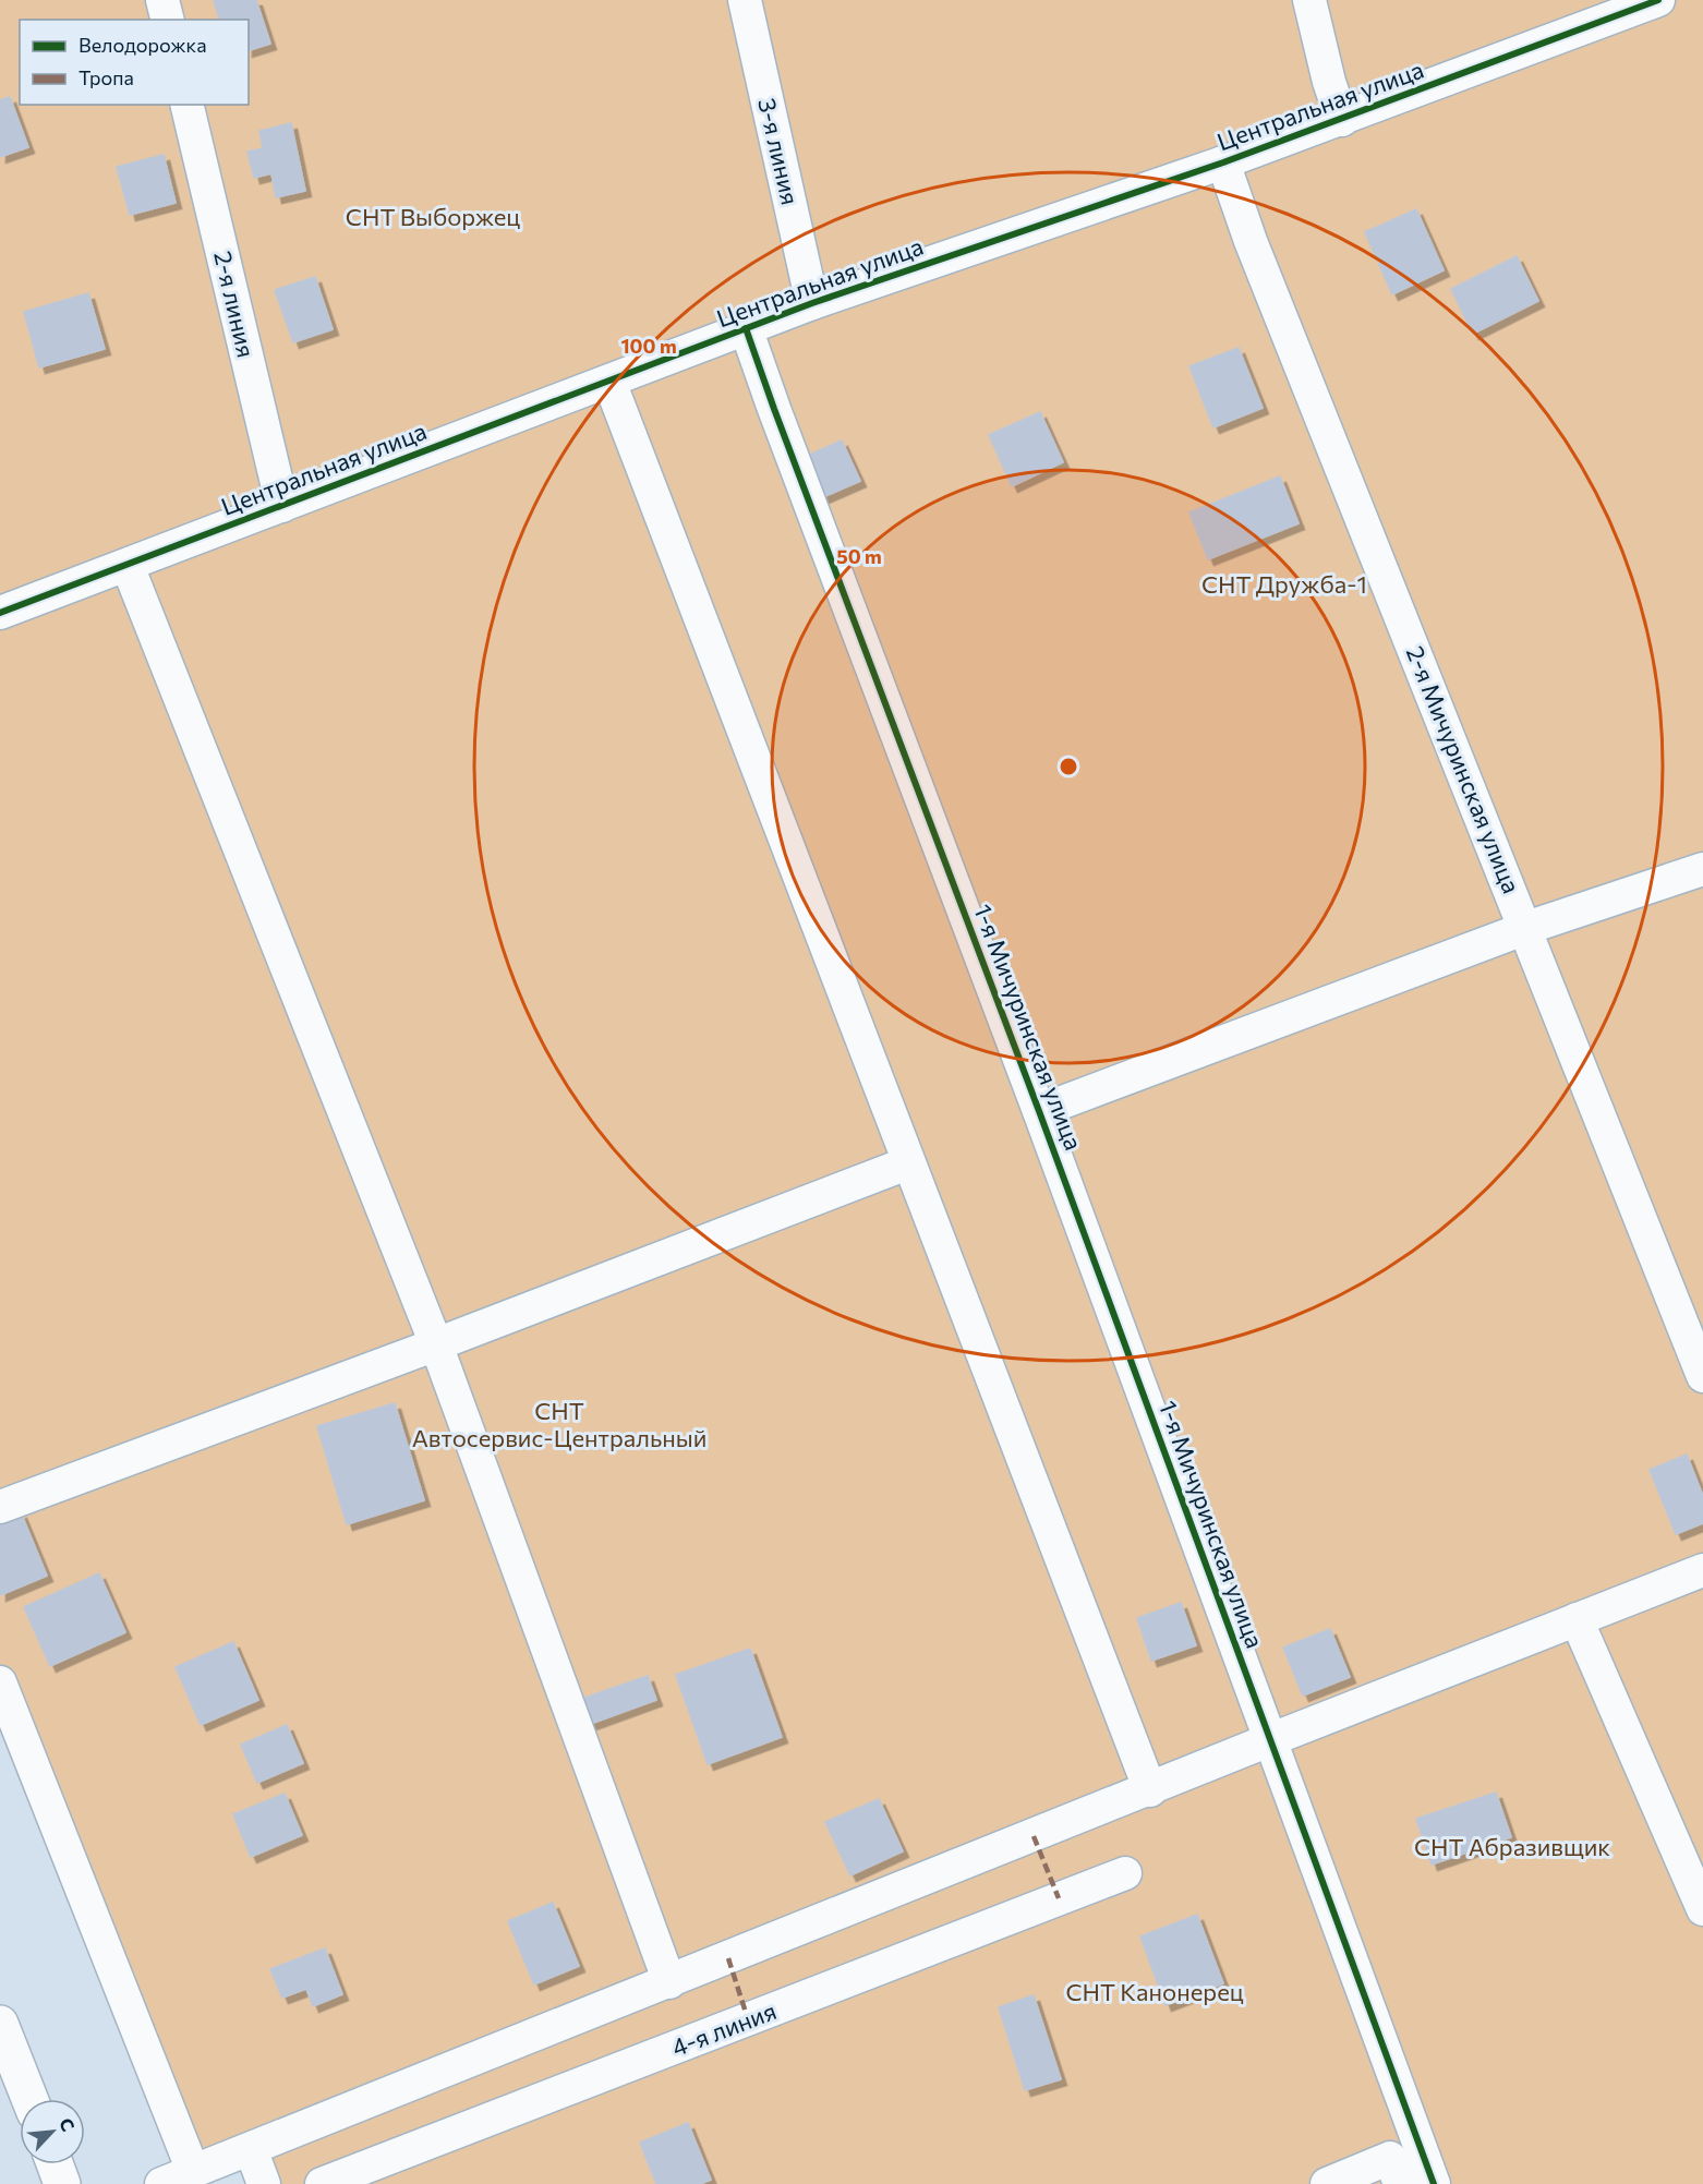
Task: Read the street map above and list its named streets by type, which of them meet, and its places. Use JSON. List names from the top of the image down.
{
  "streets": {
    "street": [
      "Центральная улица",
      "3-я линия",
      "2-я линия",
      "2-я Мичуринская улица",
      "1-я Мичуринская улица",
      "4-я линия"
    ]
  },
  "crossings": [
    ["Центральная улица", "3-я линия"],
    ["Центральная улица", "2-я линия"],
    ["Центральная улица", "2-я Мичуринская улица"],
    ["Центральная улица", "1-я Мичуринская улица"]
  ],
  "parks": [
    "СНТ Выборжец",
    "СНТ Дружба-1",
    "СНТ Автосервис-Центральный",
    "СНТ Абразивщик",
    "СНТ Канонерец"
  ],
  "legend": ["Велодорожка", "Тропа"],
  "north": "top right",
  "rings": ["100 m", "50 m"]
}
